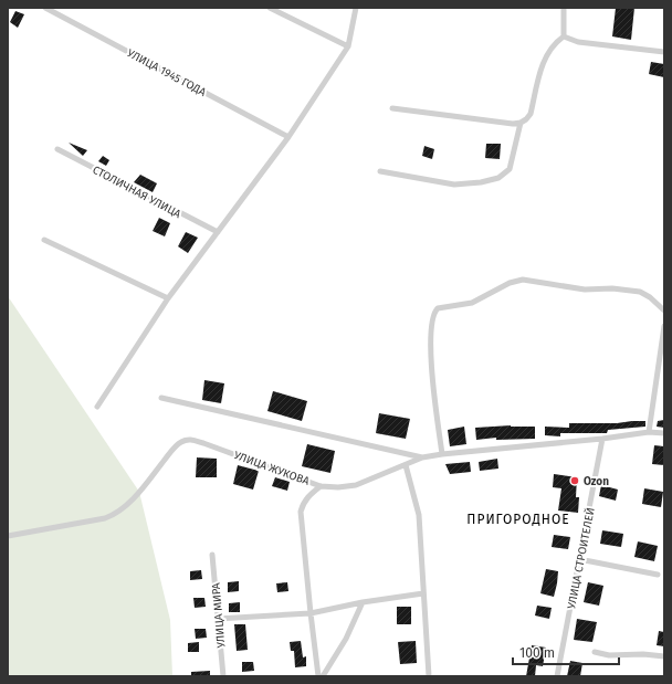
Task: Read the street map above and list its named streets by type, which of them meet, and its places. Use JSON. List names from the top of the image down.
{
  "streets": {
    "street": [
      "УЛИЦА 1945 ГОДА",
      "СТОЛИЧНАЯ УЛИЦА",
      "УЛИЦА ЖУКОВА",
      "УЛИЦА СТРОИТЕЛЕЙ",
      "УЛИЦА МИРА"
    ]
  },
  "crossings": [
    ["УЛИЦА ЖУКОВА", "УЛИЦА СТРОИТЕЛЕЙ"]
  ],
  "districts": ["ПРИГОРОДНОЕ"],
  "places": ["Ozon"],
  "scale_bar": "100 m"
}
